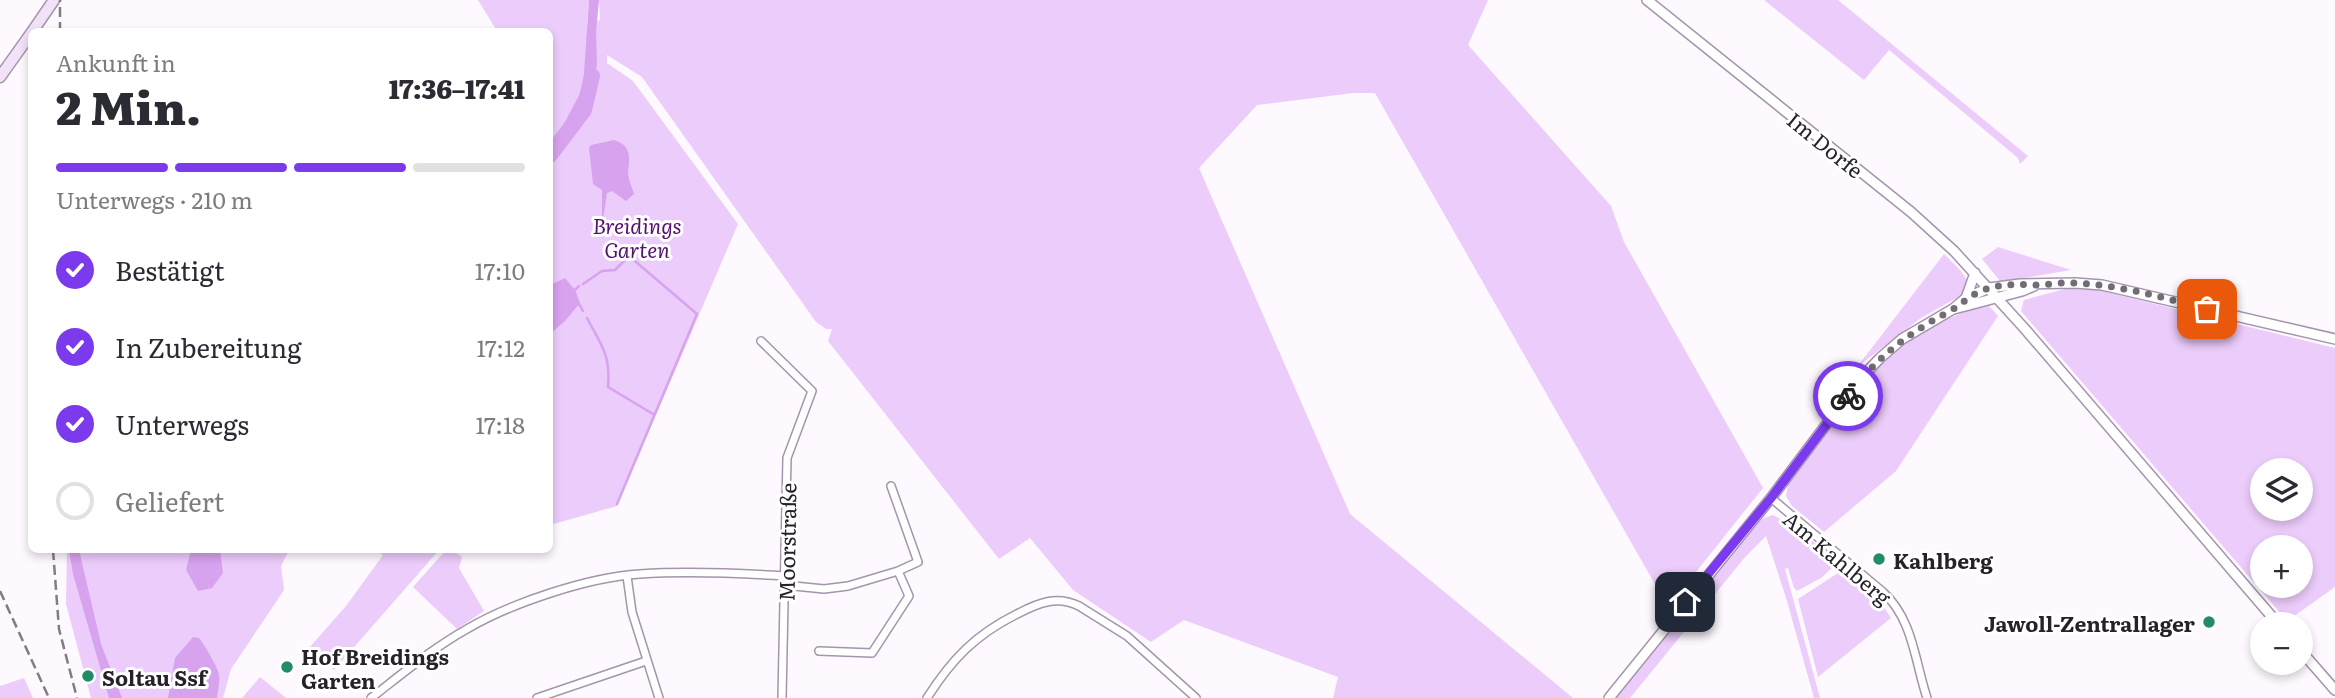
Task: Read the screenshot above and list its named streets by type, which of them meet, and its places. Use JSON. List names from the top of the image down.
{
  "streets": {
    "street": ["Im Dorfe", "Moorstraße", "Am Kahlberg"]
  },
  "parks": ["Breidings Garten"],
  "places": [
    "Kahlberg",
    "Jawoll-Zentrallager",
    "Hof Breidings Garten",
    "Soltau Ssf"
  ],
  "page": {
    "heading": ["2 Min.", "Ankunft in", "17:36–17:41"],
    "bar": "Unterwegs · 210 m",
    "list": [
      ["Bestätigt", "17:10"],
      ["In Zubereitung", "17:12"],
      ["Unterwegs", "17:18"],
      "Geliefert"
    ],
    "map_buttons": ["+", "−"]
  }
}
